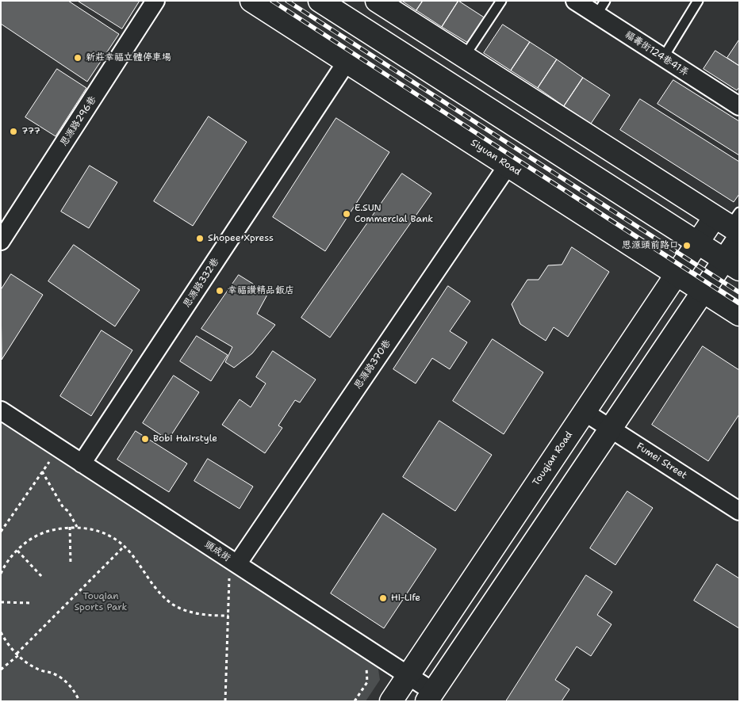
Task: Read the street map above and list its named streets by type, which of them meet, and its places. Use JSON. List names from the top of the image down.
{
  "streets": {
    "main road": ["Siyuan Road", "Touqian Road"],
    "street": [
      "福壽街124巷41弄",
      "思源路296巷",
      "思源路332巷",
      "思源路370巷",
      "Fumei Street",
      "頭成街"
    ]
  },
  "crossings": [
    ["Siyuan Road", "思源路332巷"],
    ["Siyuan Road", "思源路370巷"],
    ["Siyuan Road", "Touqian Road"],
    ["思源路332巷", "頭成街"],
    ["思源路370巷", "頭成街"],
    ["Touqian Road", "Fumei Street"],
    ["Touqian Road", "頭成街"]
  ],
  "parks": ["Touqian Sports Park"],
  "places": [
    "新莊幸福立體停車場",
    "777",
    "E.SUN Commercial Bank",
    "Shopee Xpress",
    "思源頭前路口",
    "幸福讚精品飯店",
    "Bobi Hairstyle",
    "Hi-Life"
  ]
}
